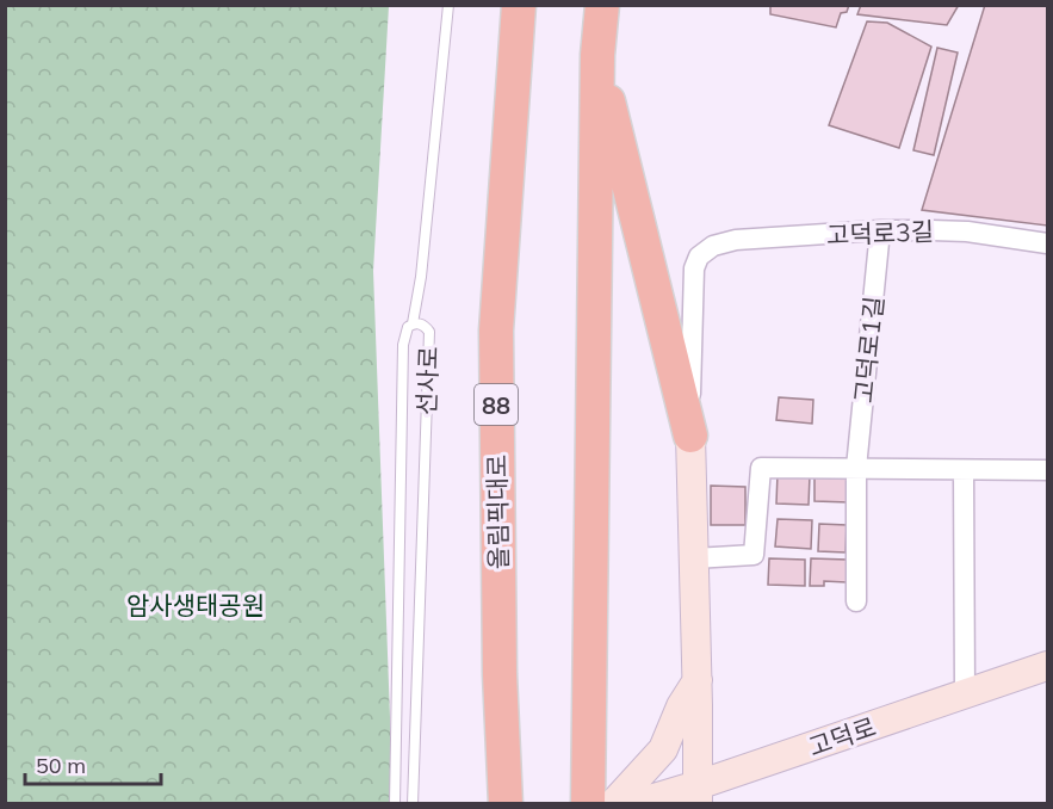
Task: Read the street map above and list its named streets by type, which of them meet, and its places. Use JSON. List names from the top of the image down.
{
  "streets": {
    "highway": ["88", "올림픽대로"],
    "main road": ["고덕로"],
    "street": ["고덕로3길", "고덕로1길"],
    "lane": ["선사로"]
  },
  "crossings": [
    ["고덕로3길", "고덕로1길"]
  ],
  "parks": ["암사생태공원"],
  "scale_bar": "50 m"
}
